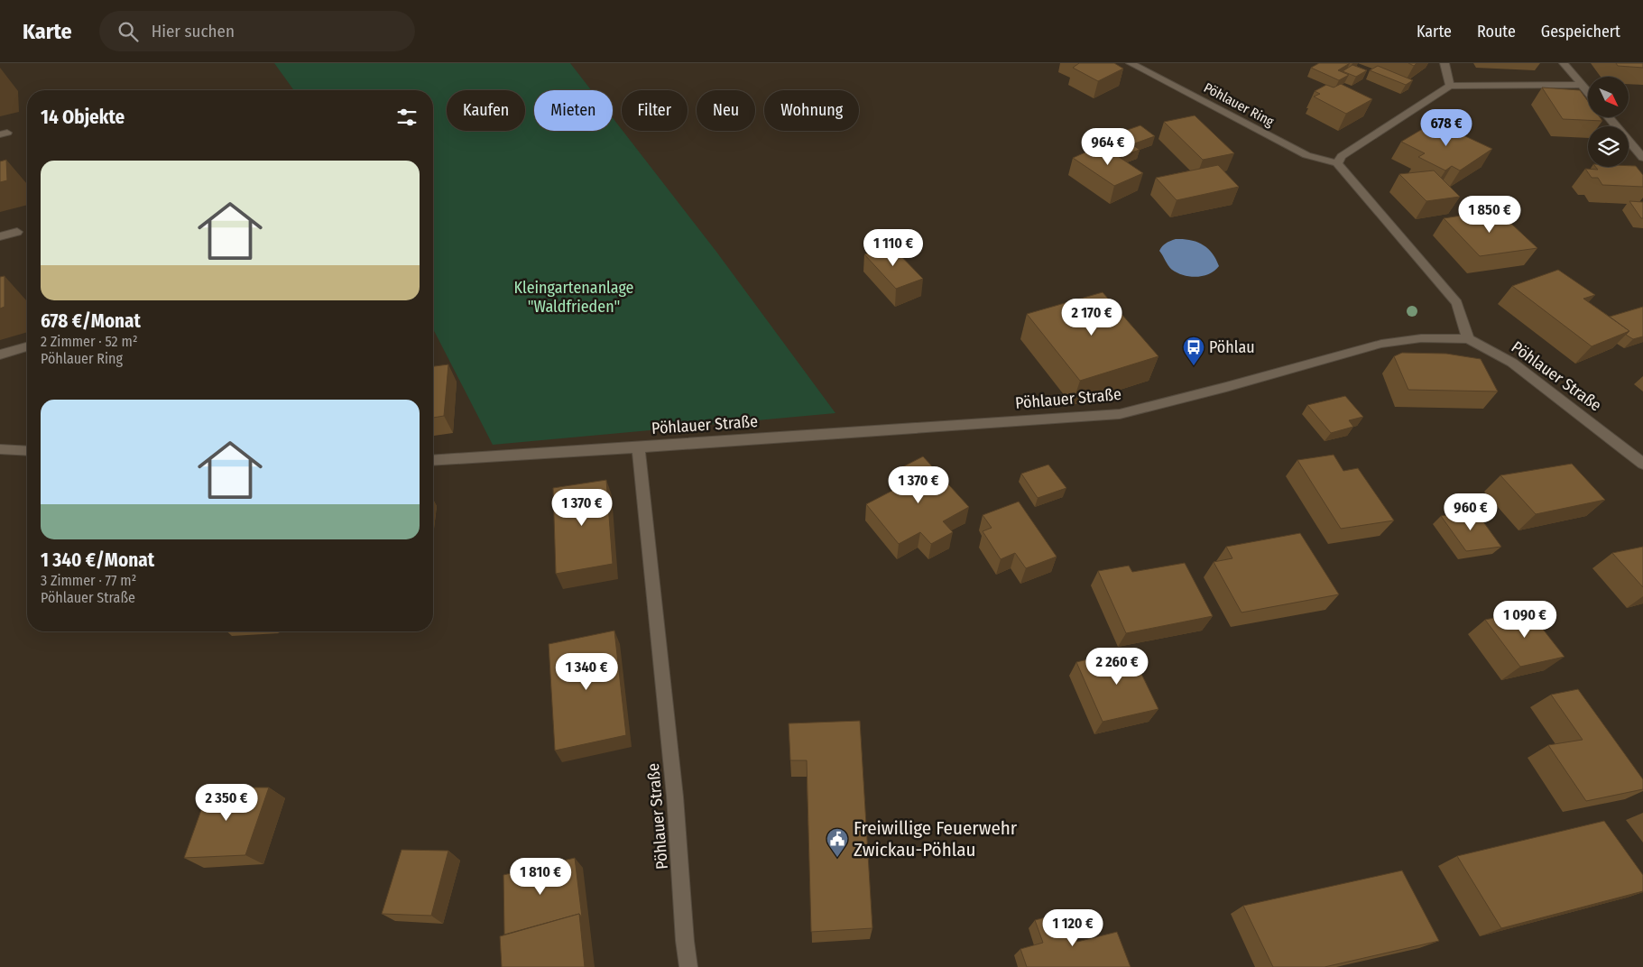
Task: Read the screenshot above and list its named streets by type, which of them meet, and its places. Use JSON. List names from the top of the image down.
{
  "streets": {
    "street": ["Pöhlauer Ring", "Pöhlauer Straße"]
  },
  "parks": ["Kleingartenanlage \"Waldfrieden\""],
  "places": {
    "bus stop": ["Pöhlau"],
    "public building": ["Freiwillige Feuerwehr Zwickau-Pöhlau"]
  },
  "north": "bottom right",
  "page": {
    "header": "Karte",
    "search": "Hier suchen",
    "nav": ["Karte", "Route", "Gespeichert"],
    "chip": [
      "Kaufen",
      "Mieten",
      "Filter",
      "Neu",
      "Wohnung"
    ],
    "heading": "14 Objekte",
    "price": [
      "678 €",
      "964 €",
      "1 850 €",
      "1 110 €",
      "2 170 €",
      "1 370 €",
      "1 370 €",
      "960 €",
      "1 090 €",
      "2 260 €",
      "1 340 €",
      "2 350 €",
      "1 810 €",
      "1 120 €"
    ],
    "list": [
      {
        "name": "678 €/Monat",
        "note": "2 Zimmer · 52 m² · Pöhlauer Ring"
      },
      {
        "name": "1 340 €/Monat",
        "note": "3 Zimmer · 77 m² · Pöhlauer Straße"
      }
    ]
  }
}
